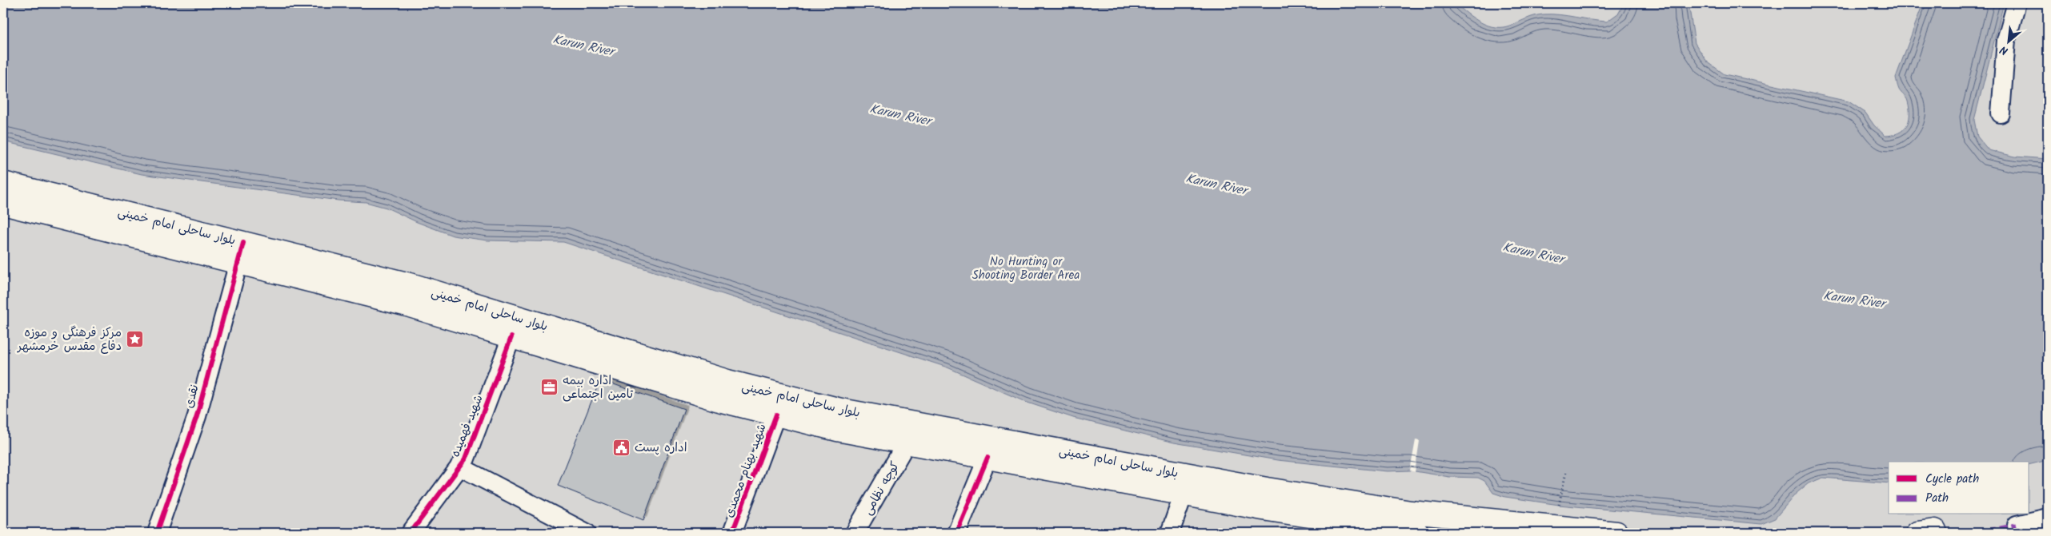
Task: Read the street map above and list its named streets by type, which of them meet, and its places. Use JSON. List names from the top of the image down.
{
  "streets": {
    "main road": ["بلوار ساحلی امام خمینی"],
    "street": [
      "نقدی",
      "شهید فهمیده",
      "شهید بهنام محمدی",
      "کوچه نظامی"
    ]
  },
  "crossings": [
    ["بلوار ساحلی امام خمینی", "نقدی"],
    ["بلوار ساحلی امام خمینی", "شهید فهمیده"],
    ["بلوار ساحلی امام خمینی", "شهید بهنام محمدی"],
    ["بلوار ساحلی امام خمینی", "کوچه نظامی"]
  ],
  "water": ["Karun River"],
  "parks": ["No Hunting or Shooting Border Area"],
  "places": {
    "place": ["مرکز فرهنگی و موزه دفاع مقدس خرمشهر"],
    "office": ["اداره بیمه تامین اجتماعی"],
    "public building": ["اداره پست"]
  },
  "legend": ["Cycle path", "Path"],
  "north": "bottom left"
}
